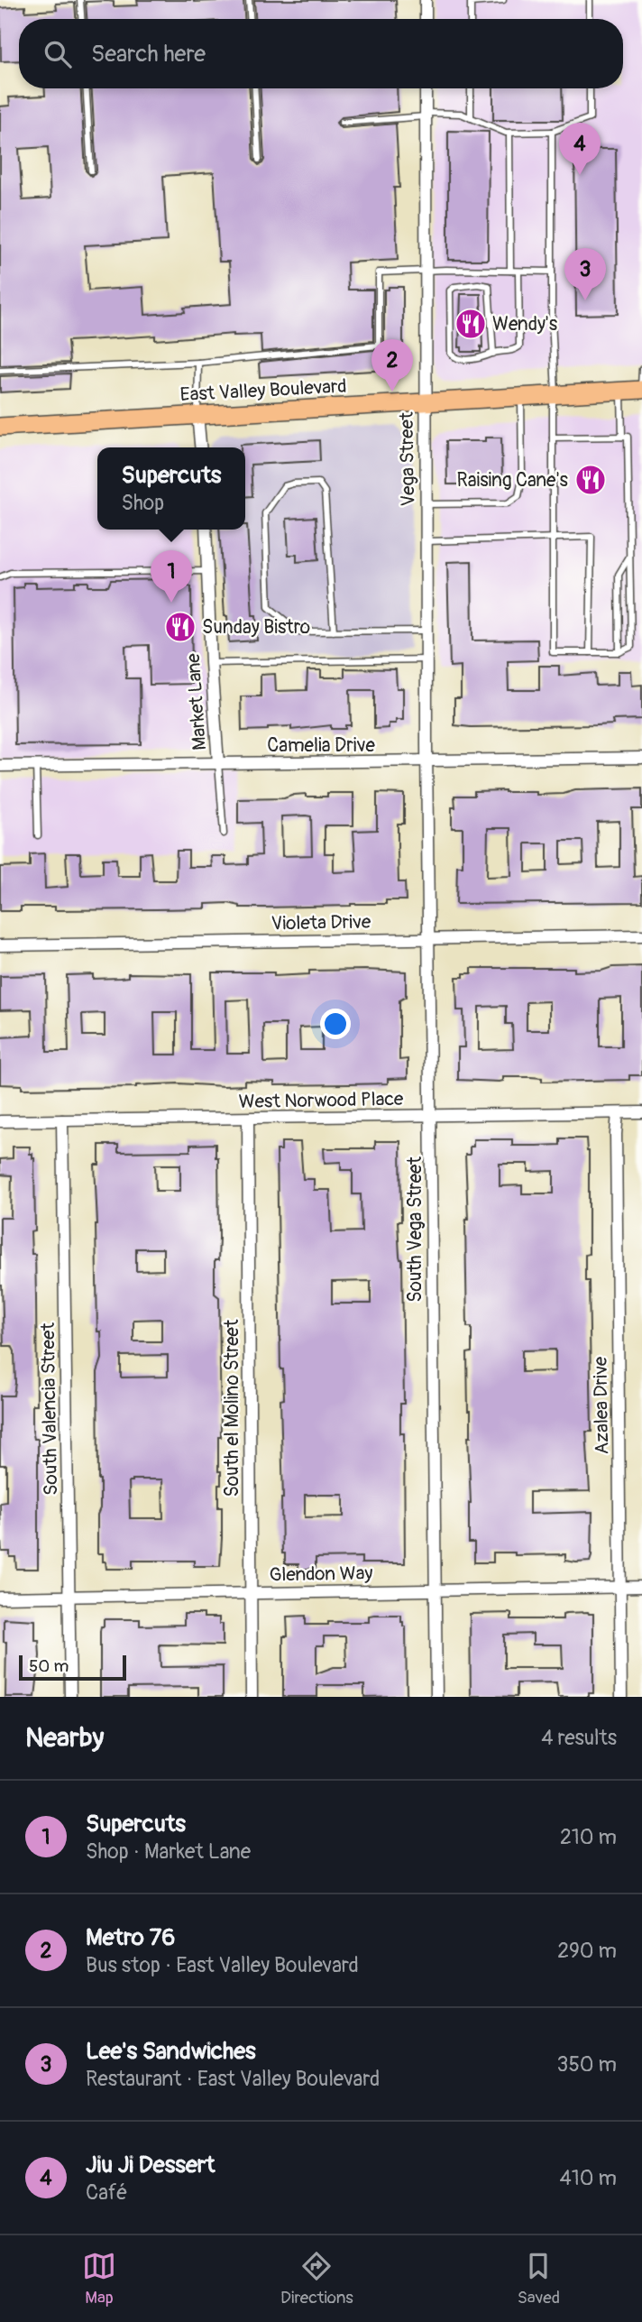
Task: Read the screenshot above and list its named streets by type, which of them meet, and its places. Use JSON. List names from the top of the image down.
{
  "streets": {
    "main road": ["East Valley Boulevard"],
    "street": [
      "Vega Street",
      "Market Lane",
      "Camelia Drive",
      "Violeta Drive",
      "West Norwood Place",
      "South Vega Street",
      "Azalea Drive",
      "South el Molino Street",
      "South Valencia Street",
      "Glendon Way"
    ]
  },
  "crossings": [
    ["East Valley Boulevard", "Vega Street"],
    ["Vega Street", "Camelia Drive"],
    ["Vega Street", "South Vega Street"],
    ["Market Lane", "Camelia Drive"],
    ["Camelia Drive", "South Vega Street"],
    ["Violeta Drive", "South Vega Street"],
    ["West Norwood Place", "South Vega Street"],
    ["West Norwood Place", "Azalea Drive"],
    ["West Norwood Place", "South el Molino Street"],
    ["West Norwood Place", "South Valencia Street"],
    ["South Vega Street", "Glendon Way"],
    ["Azalea Drive", "Glendon Way"],
    ["South el Molino Street", "Glendon Way"],
    ["South Valencia Street", "Glendon Way"]
  ],
  "places": {
    "restaurant": ["Wendy's", "Raising Cane's", "Sunday Bistro"]
  },
  "scale_bar": "50 m",
  "page": {
    "search": "Search here",
    "pins": [
      "4",
      "3",
      "2",
      "1"
    ],
    "popup": ["Supercuts", "Shop"],
    "scale": "50 m",
    "heading": ["Nearby", "4 results"],
    "list": [
      {
        "mark": "1",
        "name": "Supercuts",
        "note": "Shop · Market Lane",
        "value": "210 m"
      },
      {
        "mark": "2",
        "name": "Metro 76",
        "note": "Bus stop · East Valley Boulevard",
        "value": "290 m"
      },
      {
        "mark": "3",
        "name": "Lee's Sandwiches",
        "note": "Restaurant · East Valley Boulevard",
        "value": "350 m"
      },
      {
        "mark": "4",
        "name": "Jiu Ji Dessert",
        "note": "Café",
        "value": "410 m"
      }
    ],
    "nav": ["Map", "Directions", "Saved"]
  }
}
